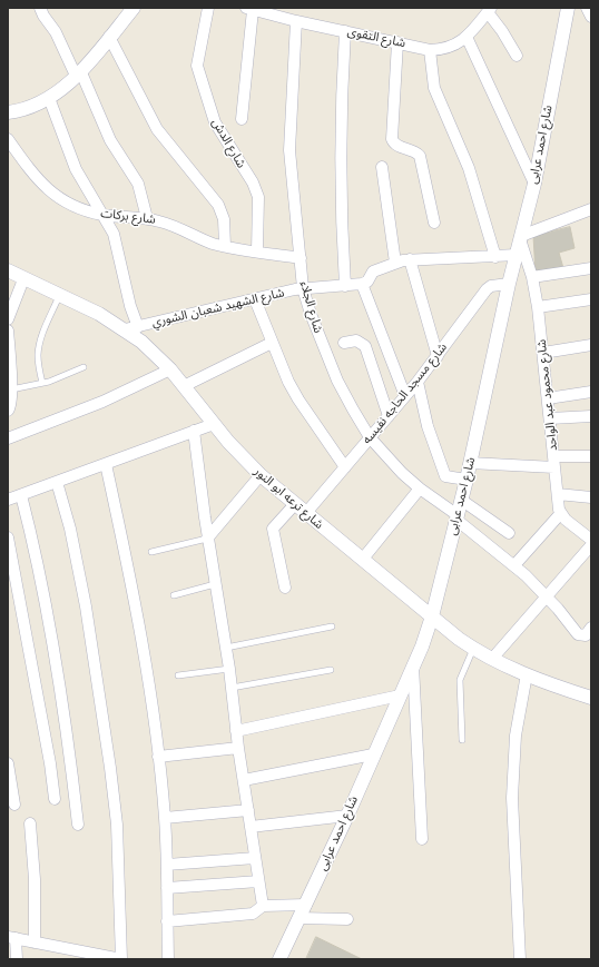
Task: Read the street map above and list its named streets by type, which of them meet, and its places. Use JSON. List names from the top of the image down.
{
  "streets": {
    "street": [
      "شارع التقوى",
      "شارع الدش",
      "شارع احمد عرابى",
      "شارع بركات",
      "شارع الجلاء",
      "شارع الشهيد شعبان الشوري",
      "شارع مسجد الحاجه نفيسه",
      "شارع محمود عبد الواحد",
      "شارع ترعه ابو النور"
    ]
  },
  "crossings": [
    ["شارع التقوى", "شارع الجلاء"],
    ["شارع الدش", "شارع بركات"],
    ["شارع احمد عرابى", "شارع الجلاء"],
    ["شارع احمد عرابى", "شارع مسجد الحاجه نفيسه"],
    ["شارع احمد عرابى", "شارع محمود عبد الواحد"],
    ["شارع احمد عرابى", "شارع ترعه ابو النور"],
    ["شارع بركات", "شارع الجلاء"],
    ["شارع الجلاء", "شارع الشهيد شعبان الشوري"],
    ["شارع الجلاء", "شارع مسجد الحاجه نفيسه"],
    ["شارع الشهيد شعبان الشوري", "شارع ترعه ابو النور"],
    ["شارع مسجد الحاجه نفيسه", "شارع ترعه ابو النور"]
  ]
}
